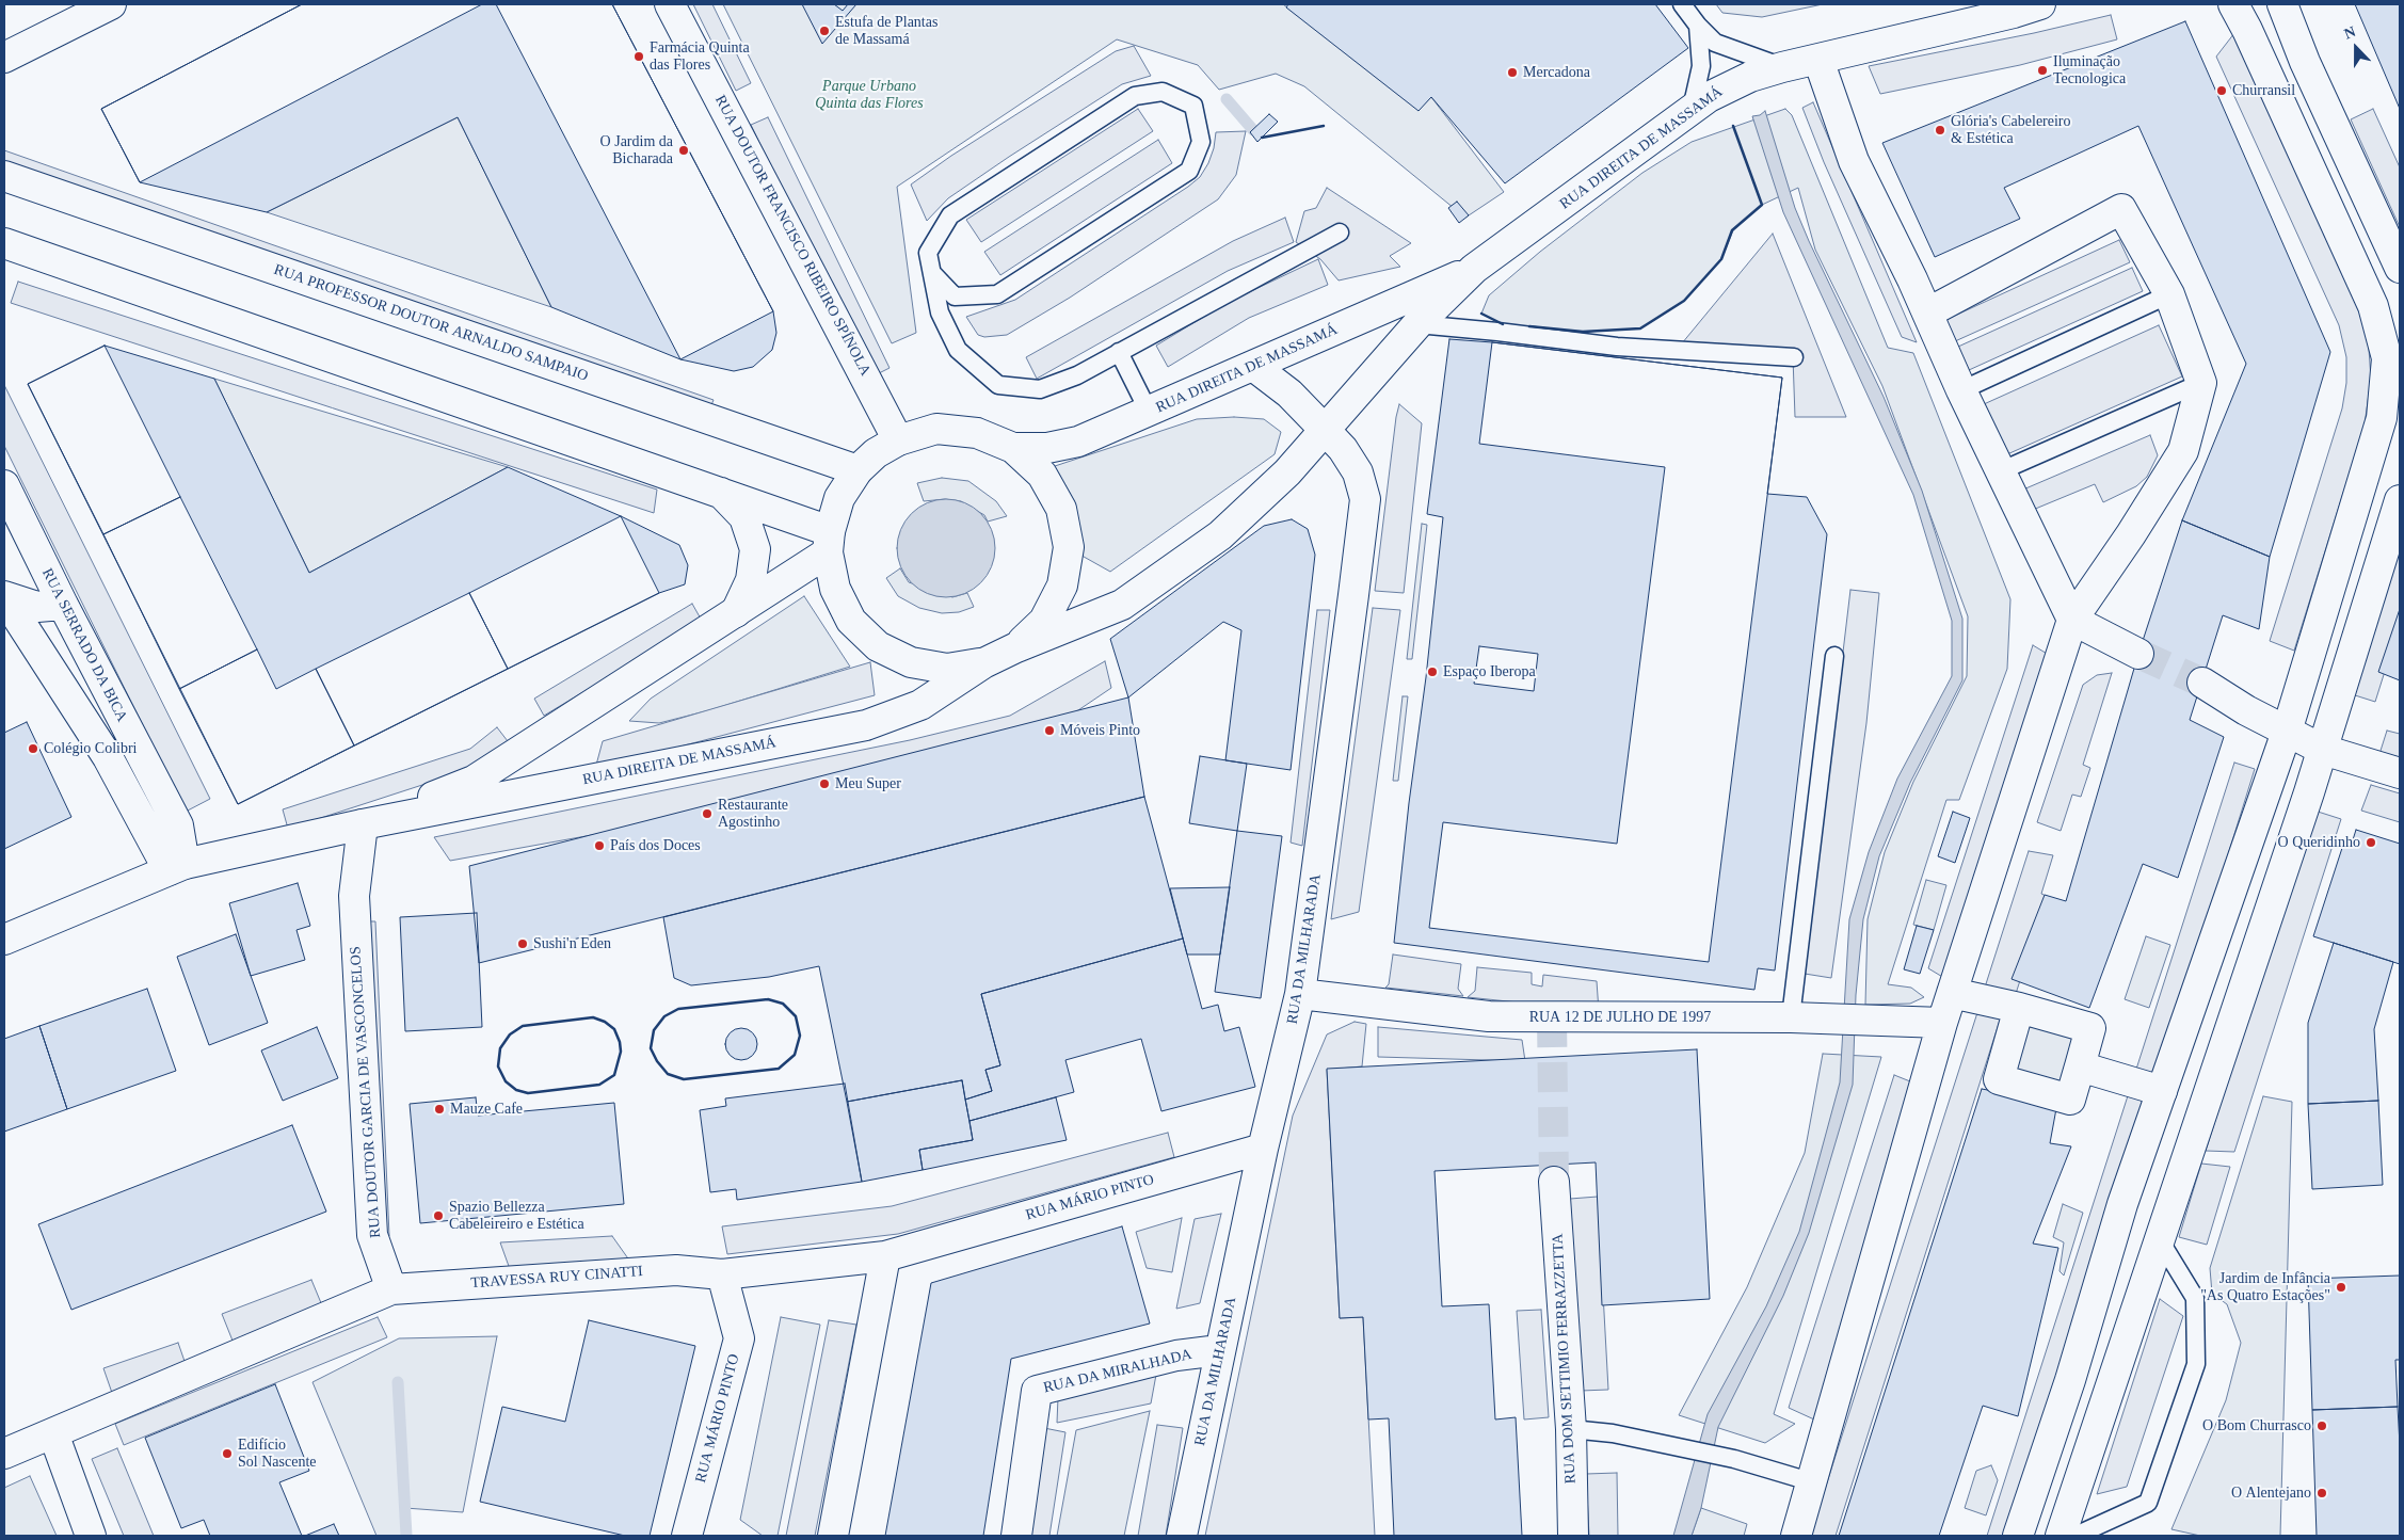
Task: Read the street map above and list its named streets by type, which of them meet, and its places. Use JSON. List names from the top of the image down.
{
  "streets": {
    "street": [
      "RUA DIREITA DE MASSAMÁ",
      "RUA DOUTOR FRANCISCO RIBEIRO SPÍNOLA",
      "RUA PROFESSOR DOUTOR ARNALDO SAMPAIO",
      "RUA SERRADO DA BICA",
      "RUA DA MILHARADA",
      "RUA 12 DE JULHO DE 1997",
      "RUA DOUTOR GARCIA DE VASCONCELOS",
      "RUA MÁRIO PINTO",
      "TRAVESSA RUY CINATTI",
      "RUA DOM SETTIMIO FERRAZZETTA",
      "RUA DA MIRALHADA"
    ]
  },
  "crossings": [
    ["RUA DIREITA DE MASSAMÁ", "RUA DOUTOR FRANCISCO RIBEIRO SPÍNOLA"],
    ["RUA DIREITA DE MASSAMÁ", "RUA PROFESSOR DOUTOR ARNALDO SAMPAIO"],
    ["RUA DIREITA DE MASSAMÁ", "RUA SERRADO DA BICA"],
    ["RUA DIREITA DE MASSAMÁ", "RUA DA MILHARADA"],
    ["RUA DIREITA DE MASSAMÁ", "RUA DOUTOR GARCIA DE VASCONCELOS"],
    ["RUA DA MILHARADA", "RUA 12 DE JULHO DE 1997"],
    ["RUA DA MILHARADA", "RUA MÁRIO PINTO"],
    ["RUA DA MILHARADA", "RUA DA MIRALHADA"],
    ["RUA DOUTOR GARCIA DE VASCONCELOS", "TRAVESSA RUY CINATTI"],
    ["RUA MÁRIO PINTO", "TRAVESSA RUY CINATTI"]
  ],
  "parks": ["Parque Urbano Quinta das Flores"],
  "places": [
    "Estufa de Plantas de Massamá",
    "Farmácia Quinta das Flores",
    "Iluminação Tecnologica",
    "Mercadona",
    "Churransil",
    "Glória's Cabelereiro & Estética",
    "O Jardim da Bicharada",
    "Espaço Iberopa",
    "Móveis Pinto",
    "Colégio Colibri",
    "Meu Super",
    "Restaurante Agostinho",
    "O Queridinho",
    "País dos Doces",
    "Sushi'n Eden",
    "Mauze Cafe",
    "Spazio Bellezza Cabeleireiro e Estética",
    "Jardim de Infância \"As Quatro Estações\"",
    "O Bom Churrasco",
    "Edifício Sol Nascente",
    "O Alentejano"
  ],
  "north": "top"
}
